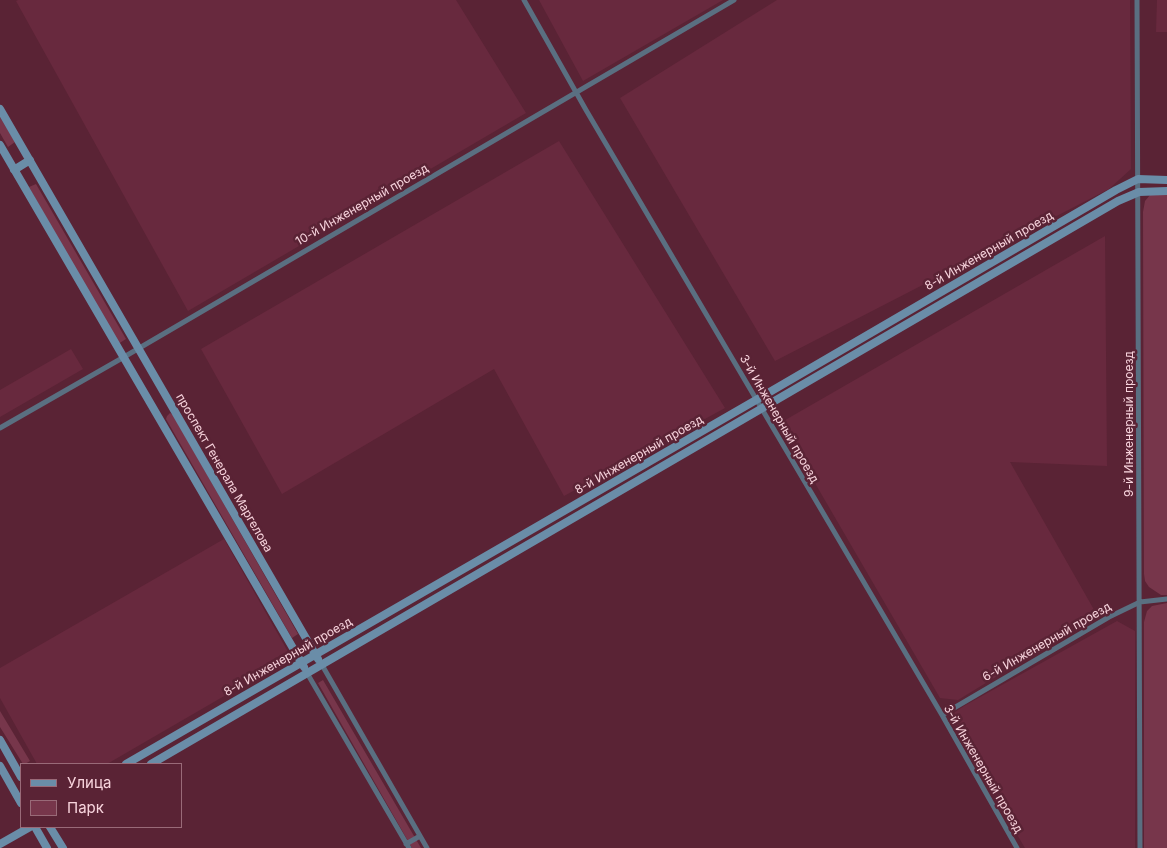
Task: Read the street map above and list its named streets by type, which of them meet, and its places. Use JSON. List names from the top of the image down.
{
  "streets": {
    "street": [
      "10-й Инженерный проезд",
      "8-й Инженерный проезд",
      "3-й Инженерный проезд",
      "9-й Инженерный проезд",
      "проспект Генерала Маргелова",
      "6-й Инженерный проезд"
    ]
  },
  "crossings": [
    ["10-й Инженерный проезд", "3-й Инженерный проезд"],
    ["10-й Инженерный проезд", "проспект Генерала Маргелова"],
    ["8-й Инженерный проезд", "3-й Инженерный проезд"],
    ["8-й Инженерный проезд", "9-й Инженерный проезд"],
    ["8-й Инженерный проезд", "проспект Генерала Маргелова"],
    ["3-й Инженерный проезд", "6-й Инженерный проезд"],
    ["9-й Инженерный проезд", "6-й Инженерный проезд"]
  ],
  "legend": ["Улица", "Парк"]
}
